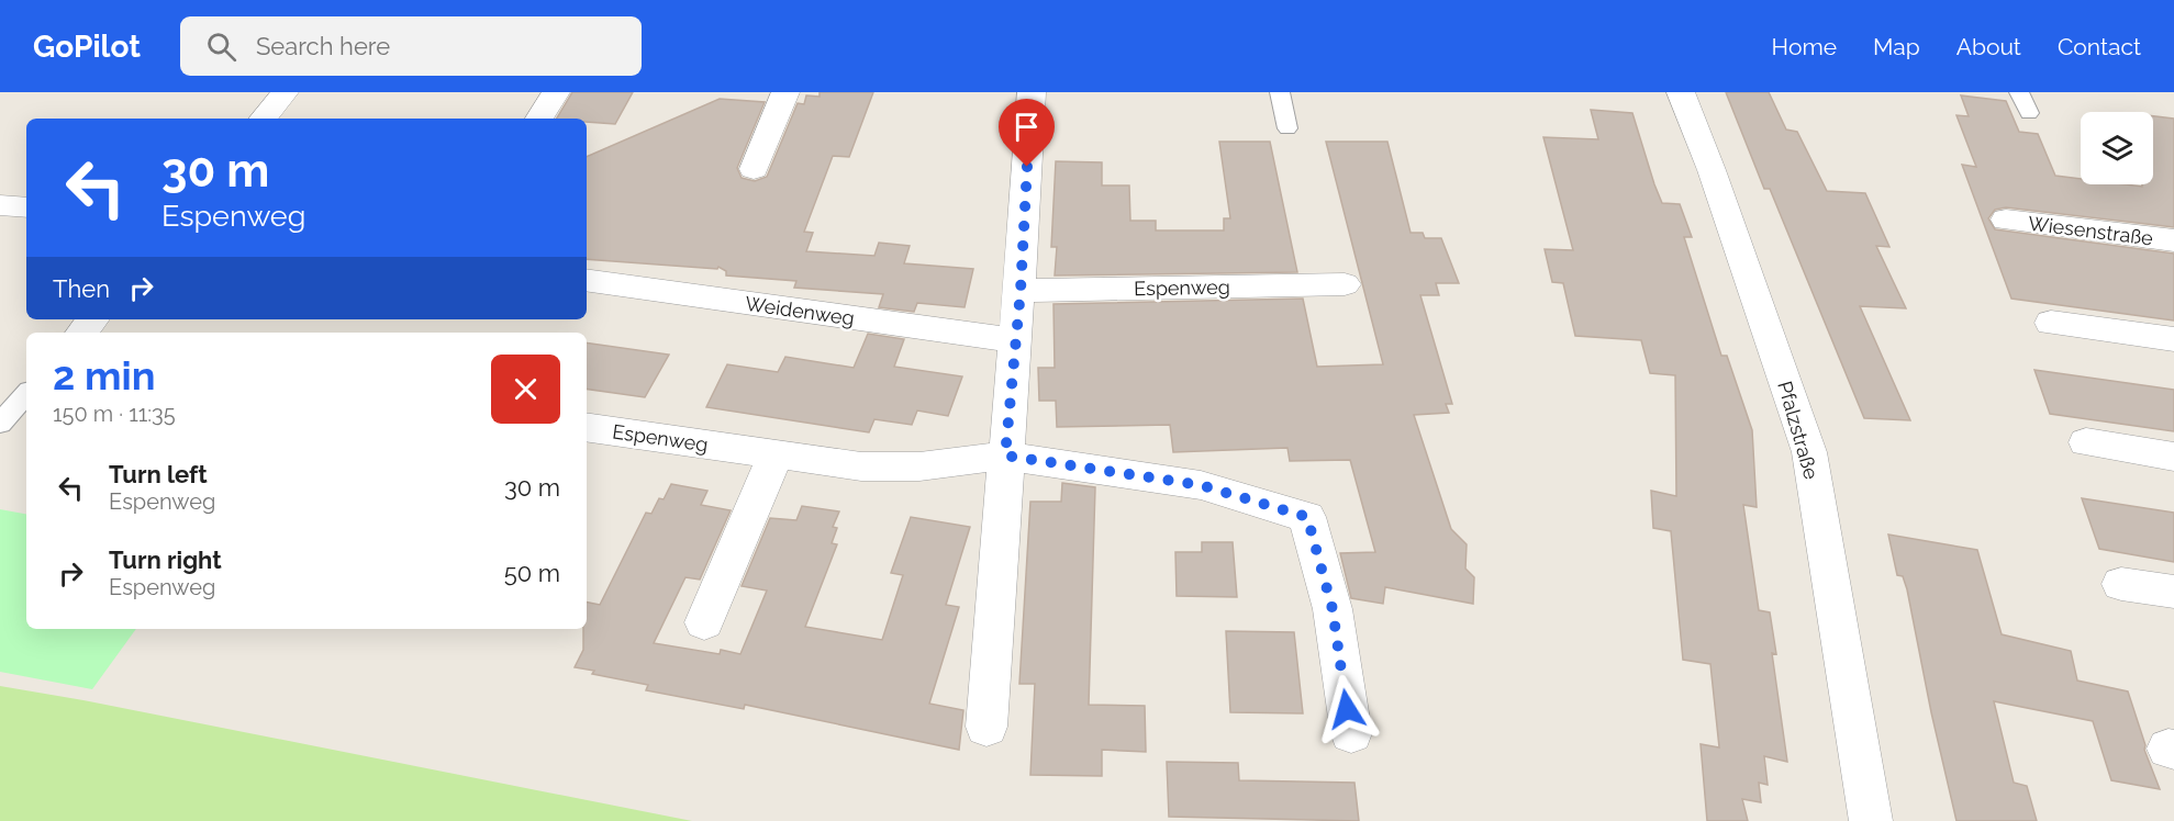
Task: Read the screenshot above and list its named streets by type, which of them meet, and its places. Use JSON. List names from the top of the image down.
{
  "streets": {
    "street": [
      "Wiesenstraße",
      "Espenweg",
      "Weidenweg",
      "Pfalzstraße"
    ]
  },
  "page": {
    "header": "GoPilot",
    "search": "Search here",
    "nav": [
      "Home",
      "Map",
      "About",
      "Contact"
    ],
    "turn": ["30 m", "Espenweg"],
    "then": "Then",
    "heading": ["2 min", "150 m · 11:35"],
    "list": [
      {
        "name": "Turn left",
        "note": "Espenweg",
        "value": "30 m"
      },
      {
        "name": "Turn right",
        "note": "Espenweg",
        "value": "50 m"
      }
    ]
  }
}
